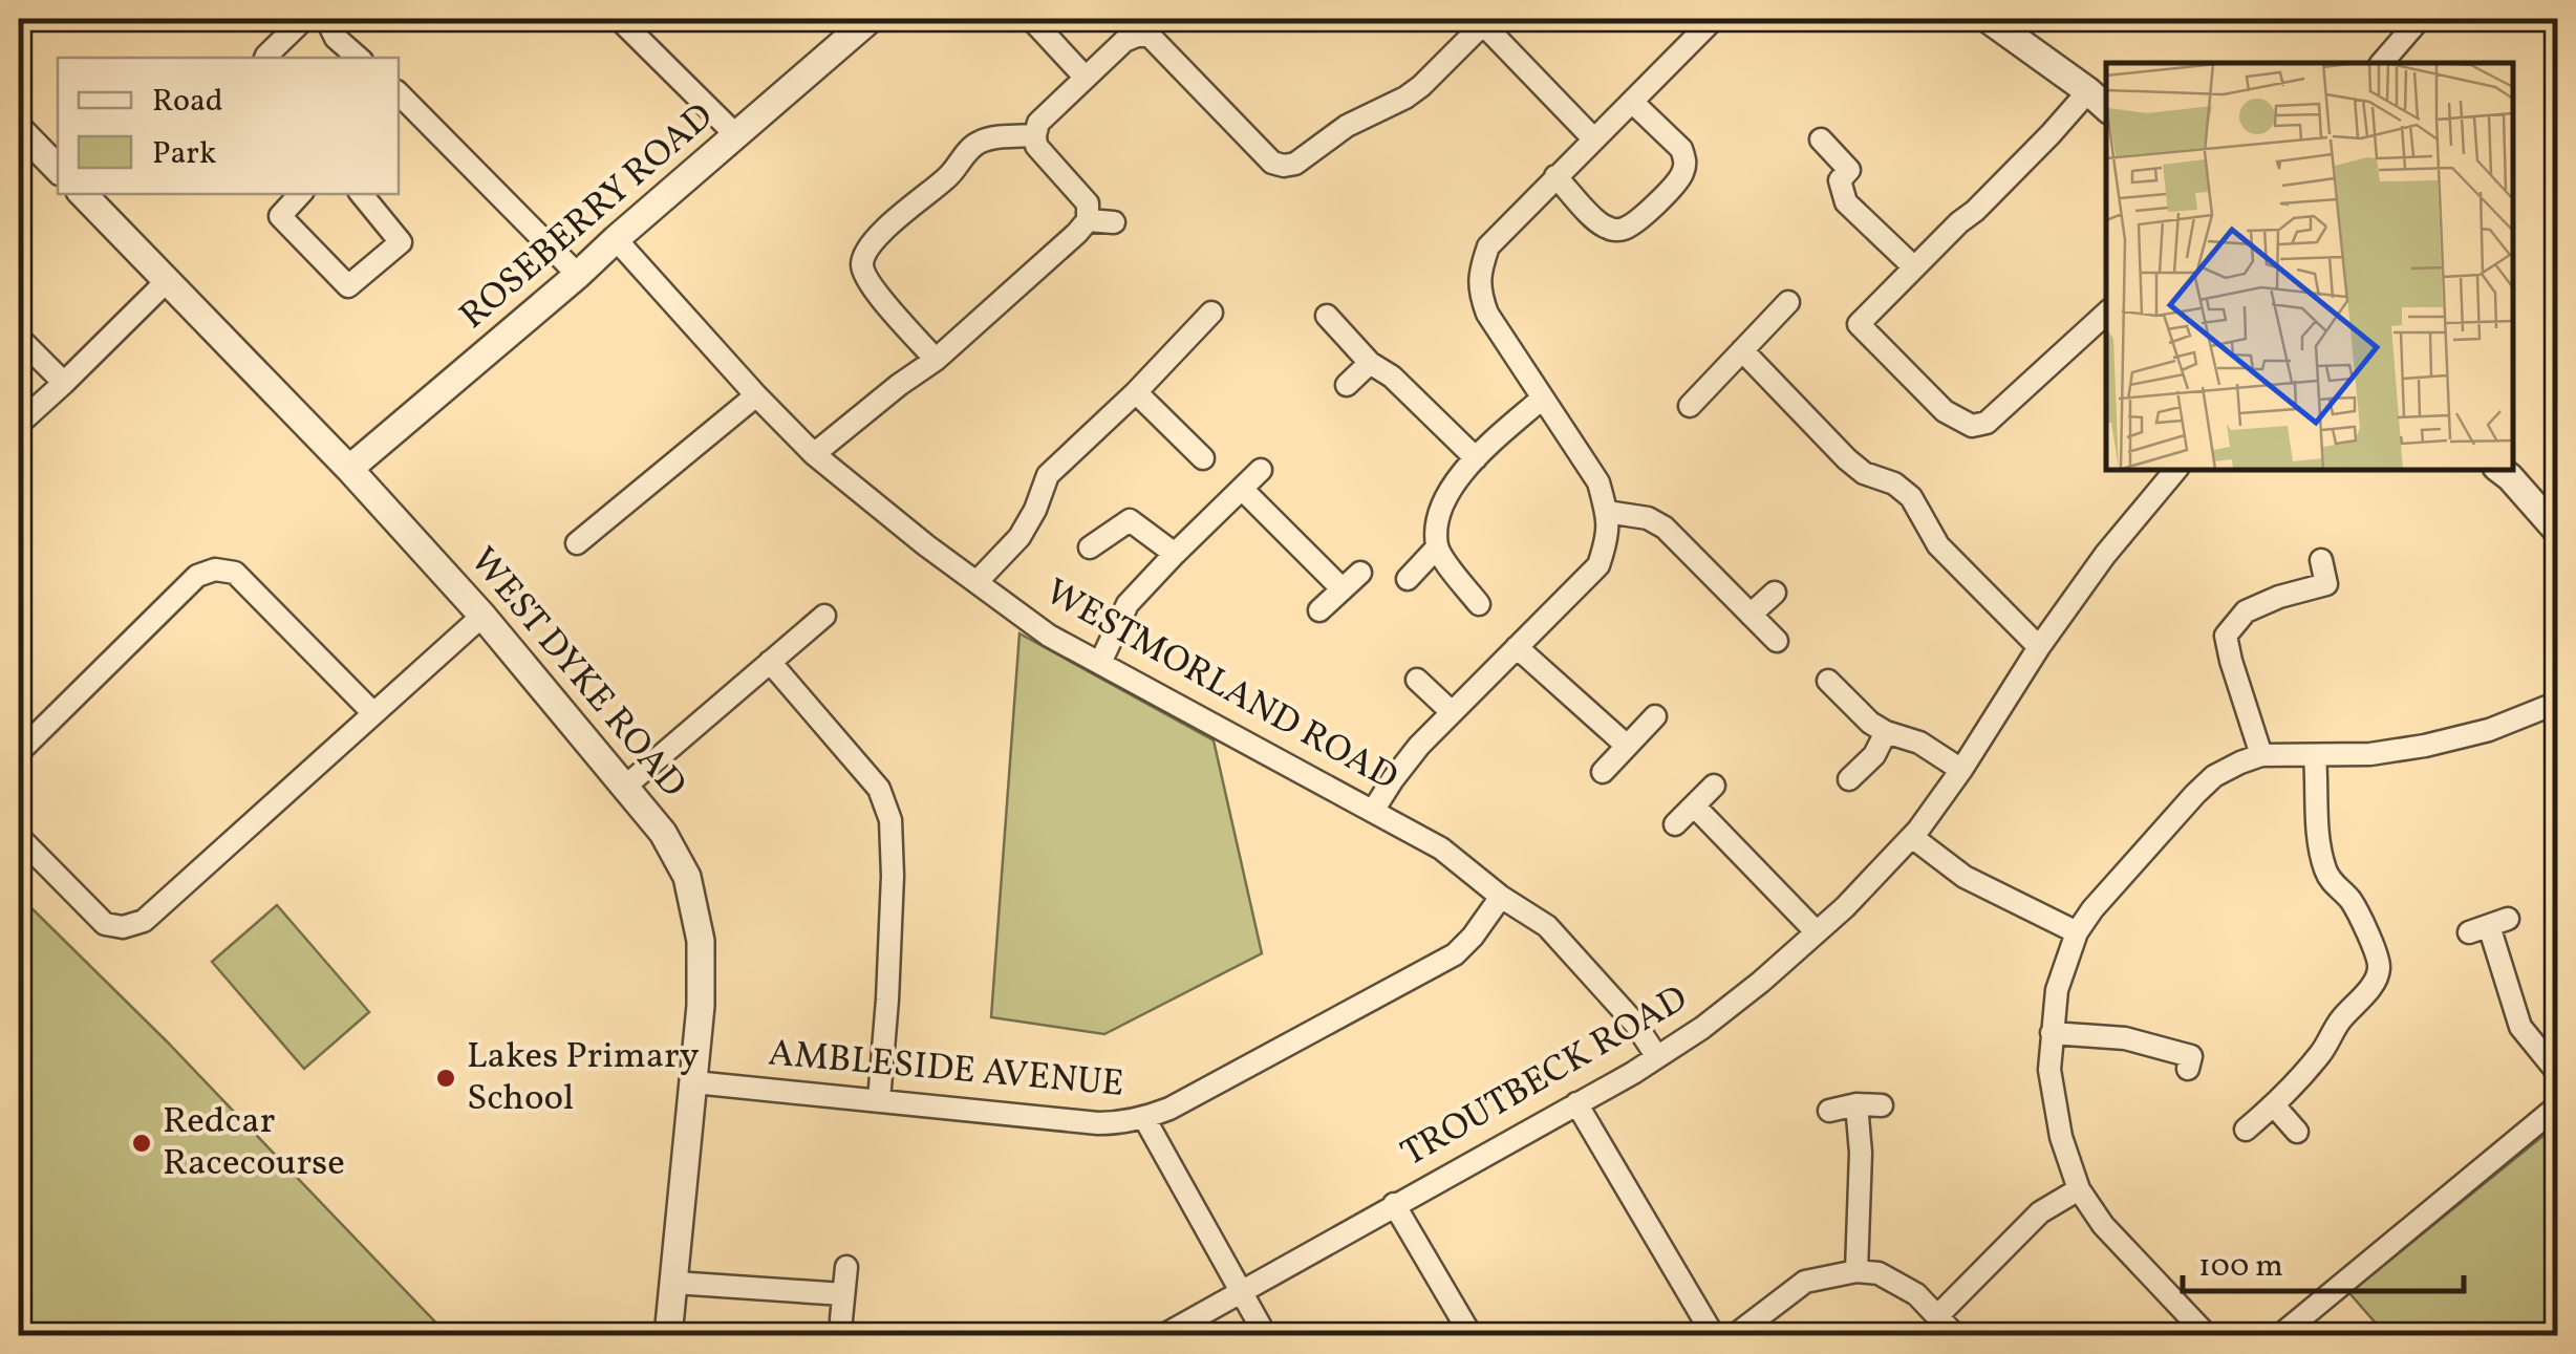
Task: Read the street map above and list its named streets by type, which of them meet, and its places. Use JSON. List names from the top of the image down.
{
  "streets": {
    "street": [
      "ROSEBERRY ROAD",
      "WEST DYKE ROAD",
      "WESTMORLAND ROAD",
      "AMBLESIDE AVENUE",
      "TROUTBECK ROAD"
    ]
  },
  "crossings": [
    ["ROSEBERRY ROAD", "WEST DYKE ROAD"],
    ["ROSEBERRY ROAD", "WESTMORLAND ROAD"],
    ["WEST DYKE ROAD", "AMBLESIDE AVENUE"],
    ["WESTMORLAND ROAD", "AMBLESIDE AVENUE"],
    ["WESTMORLAND ROAD", "TROUTBECK ROAD"]
  ],
  "places": ["Lakes Primary School", "Redcar Racecourse"],
  "legend": ["Road", "Park"],
  "scale_bar": "100 m"
}
